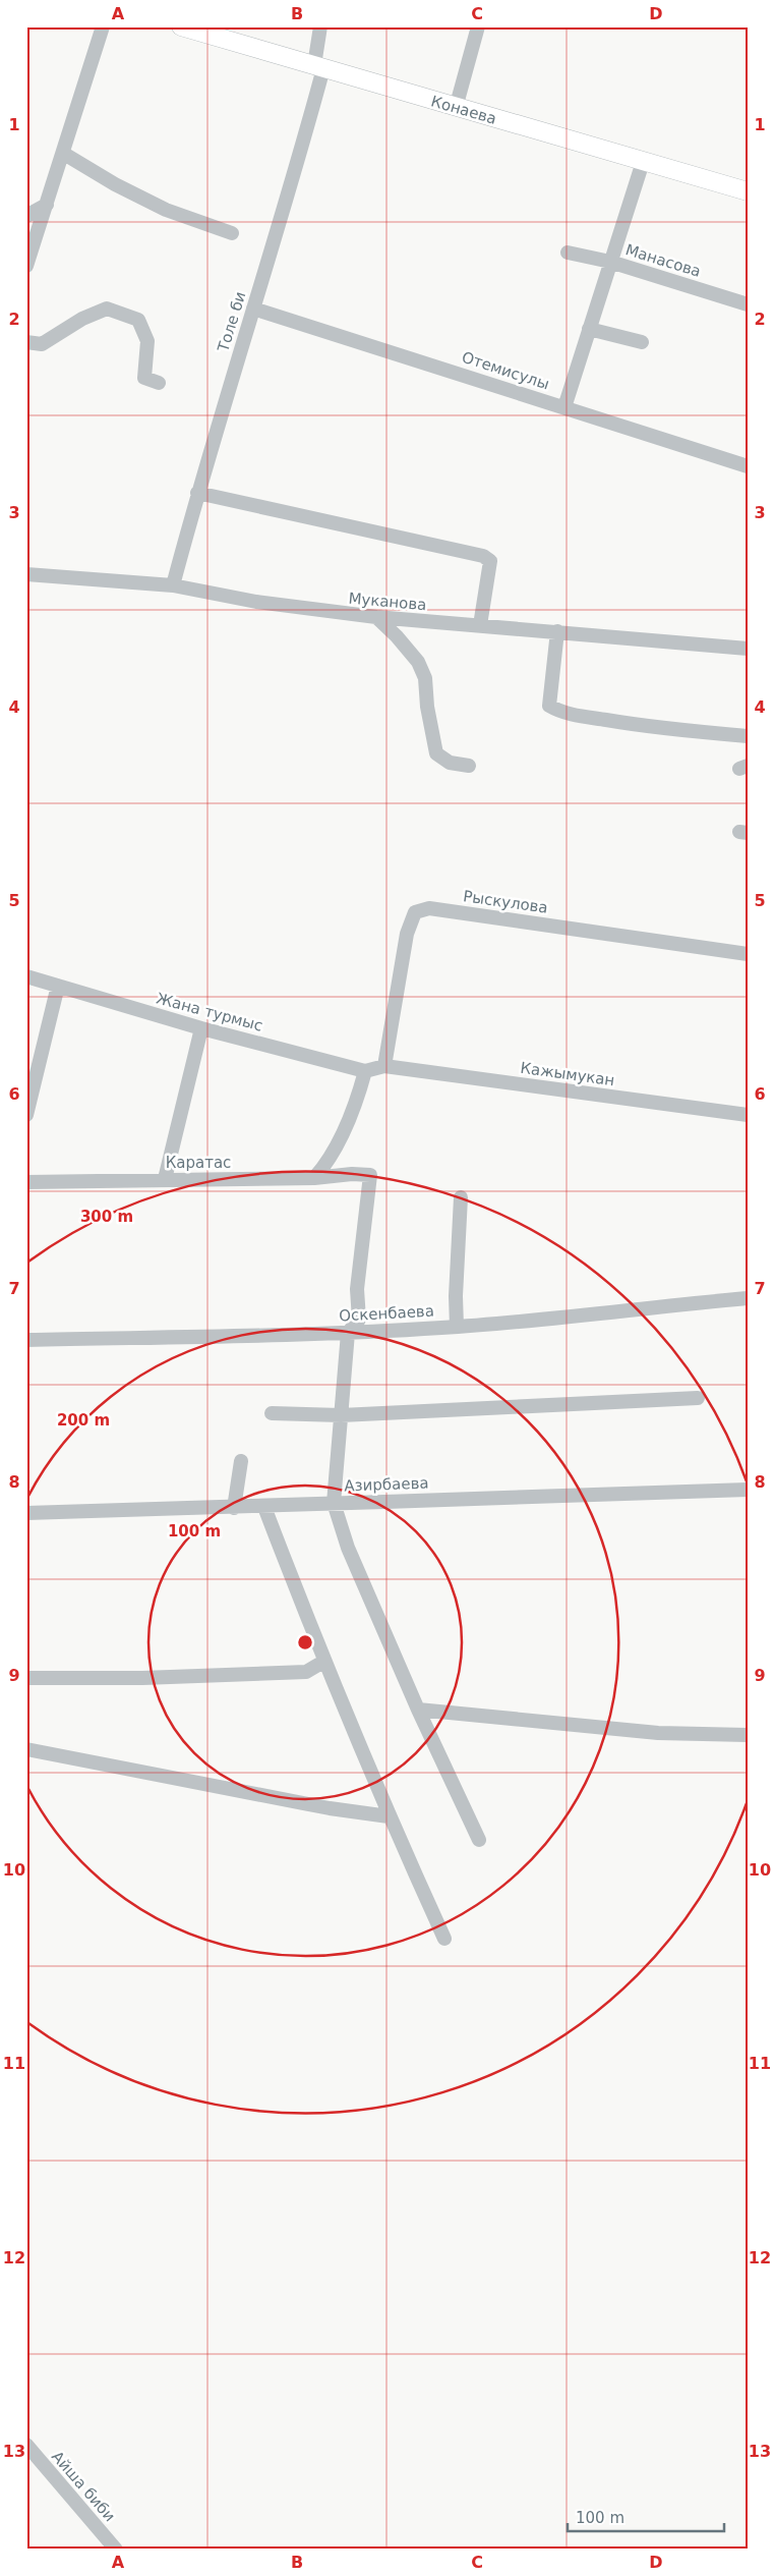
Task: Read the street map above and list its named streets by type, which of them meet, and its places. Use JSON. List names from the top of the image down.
{
  "streets": {
    "main road": ["Конаева"],
    "street": [
      "Манасова",
      "Толе би",
      "Отемисулы",
      "Муканова",
      "Рыскулова",
      "Жана турмыс",
      "Кажымукан",
      "Каратас",
      "Оскенбаева",
      "Азирбаева",
      "Айша биби"
    ]
  },
  "crossings": [
    ["Конаева", "Толе би"],
    ["Толе би", "Отемисулы"],
    ["Толе би", "Муканова"],
    ["Рыскулова", "Жана турмыс"],
    ["Рыскулова", "Кажымукан"],
    ["Жана турмыс", "Кажымукан"],
    ["Каратас", "Оскенбаева"]
  ],
  "scale_bar": "100 m",
  "grid": {
    "columns": [
      "A",
      "B",
      "C",
      "D"
    ],
    "rows": [
      "1",
      "2",
      "3",
      "4",
      "5",
      "6",
      "7",
      "8",
      "9",
      "10",
      "11",
      "12",
      "13"
    ]
  },
  "rings": ["300 m", "200 m", "100 m"]
}
